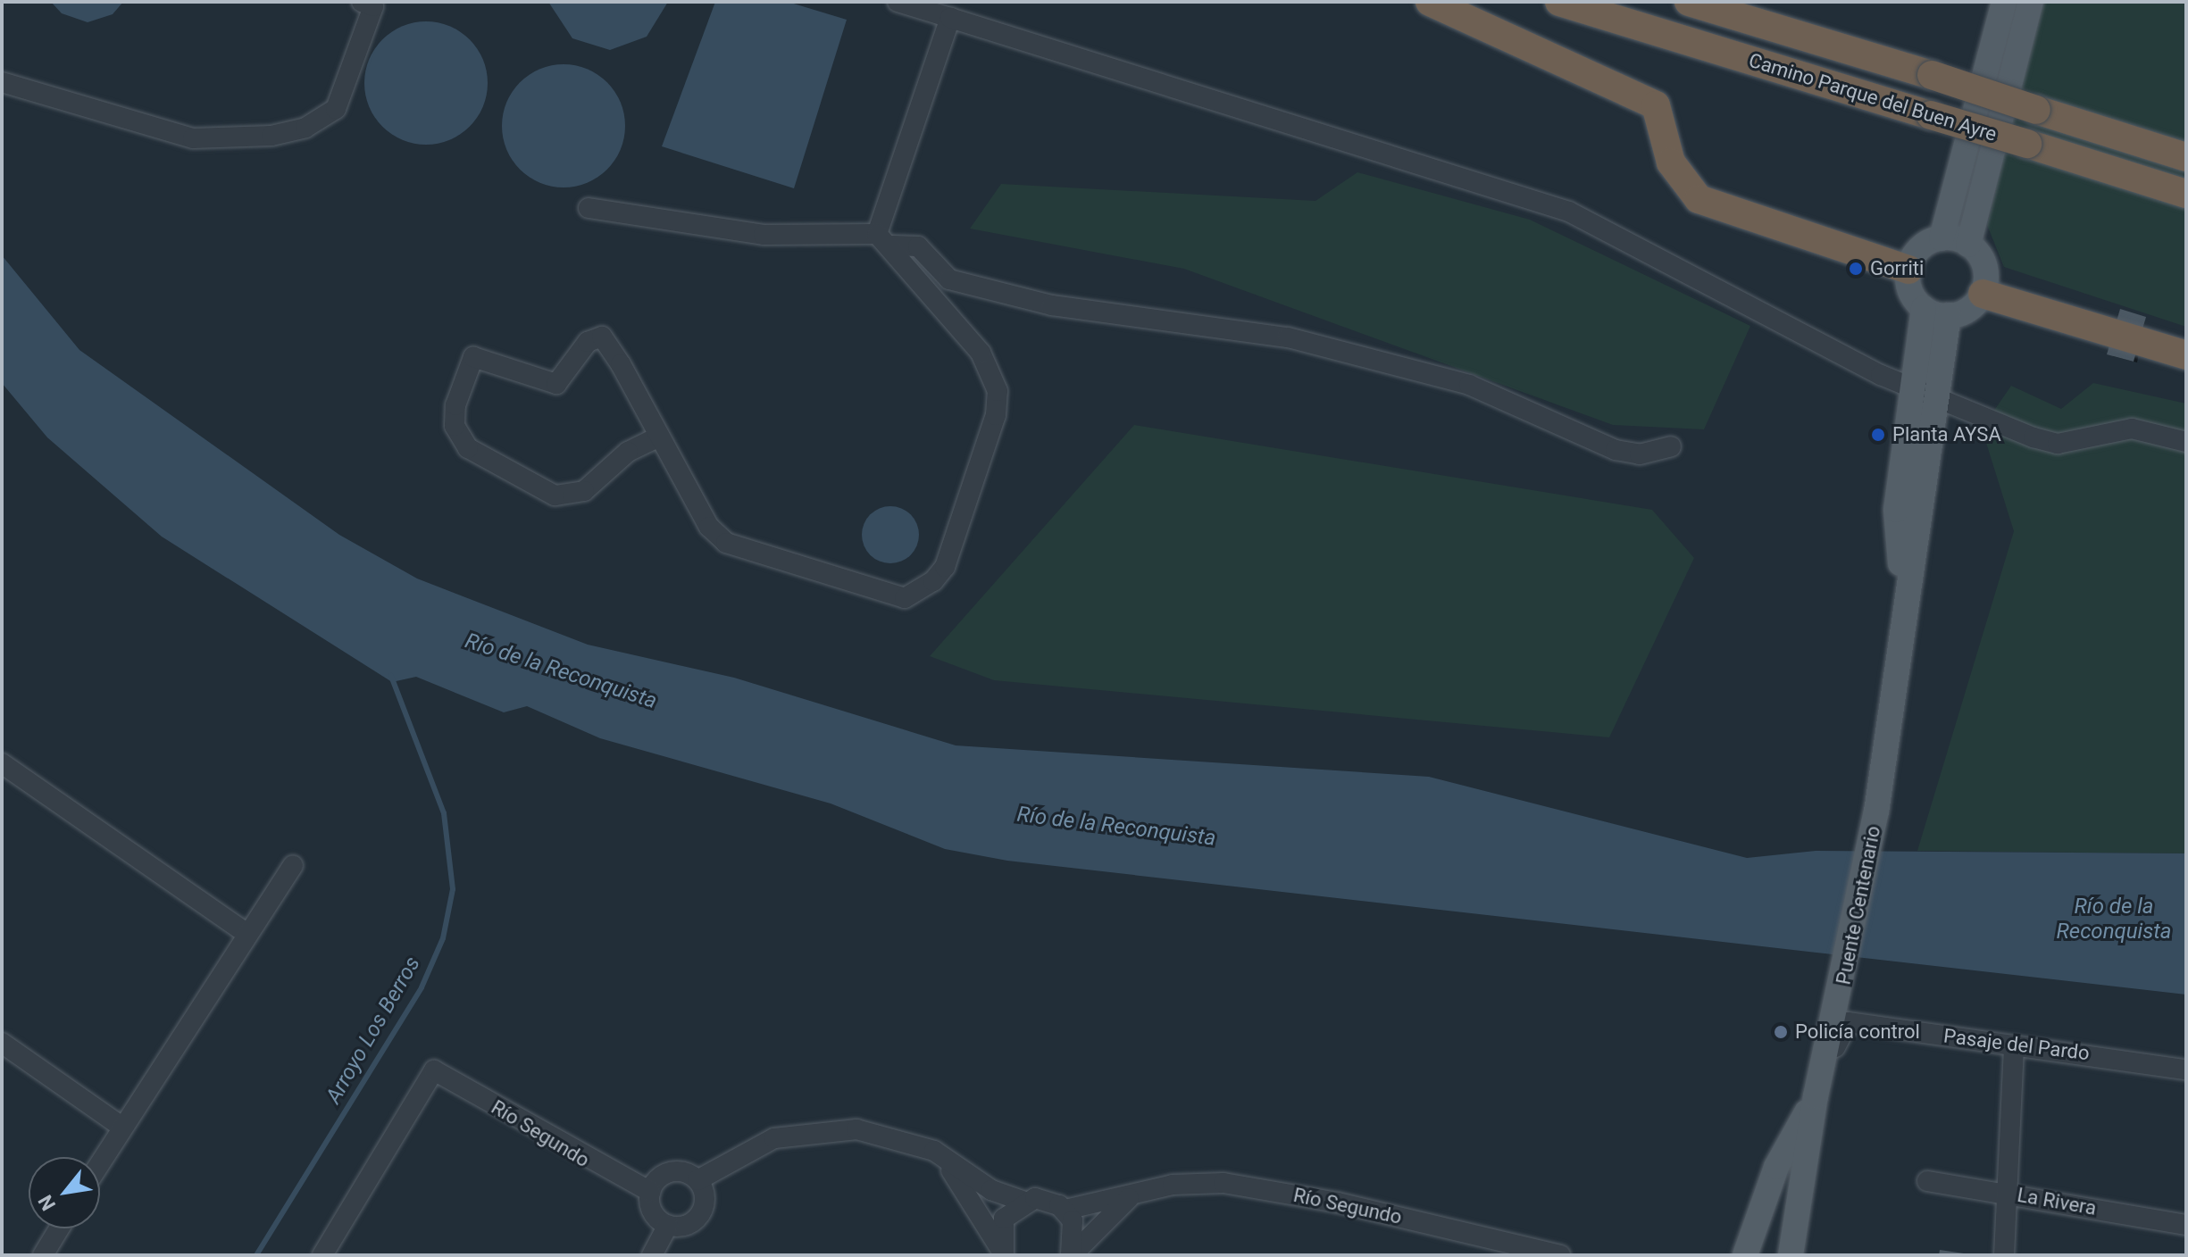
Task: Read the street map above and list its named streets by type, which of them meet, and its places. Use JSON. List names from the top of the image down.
{
  "streets": {
    "highway": ["Camino Parque del Buen Ayre"],
    "main road": ["Puente Centenario"],
    "street": ["Pasaje del Pardo", "Río Segundo", "La Rivera"]
  },
  "crossings": [
    ["Puente Centenario", "Pasaje del Pardo"]
  ],
  "water": ["Río de la Reconquista", "Arroyo Los Berros"],
  "places": ["Gorriti", "Planta AYSA", "Policía control"],
  "north": "bottom left"
}
